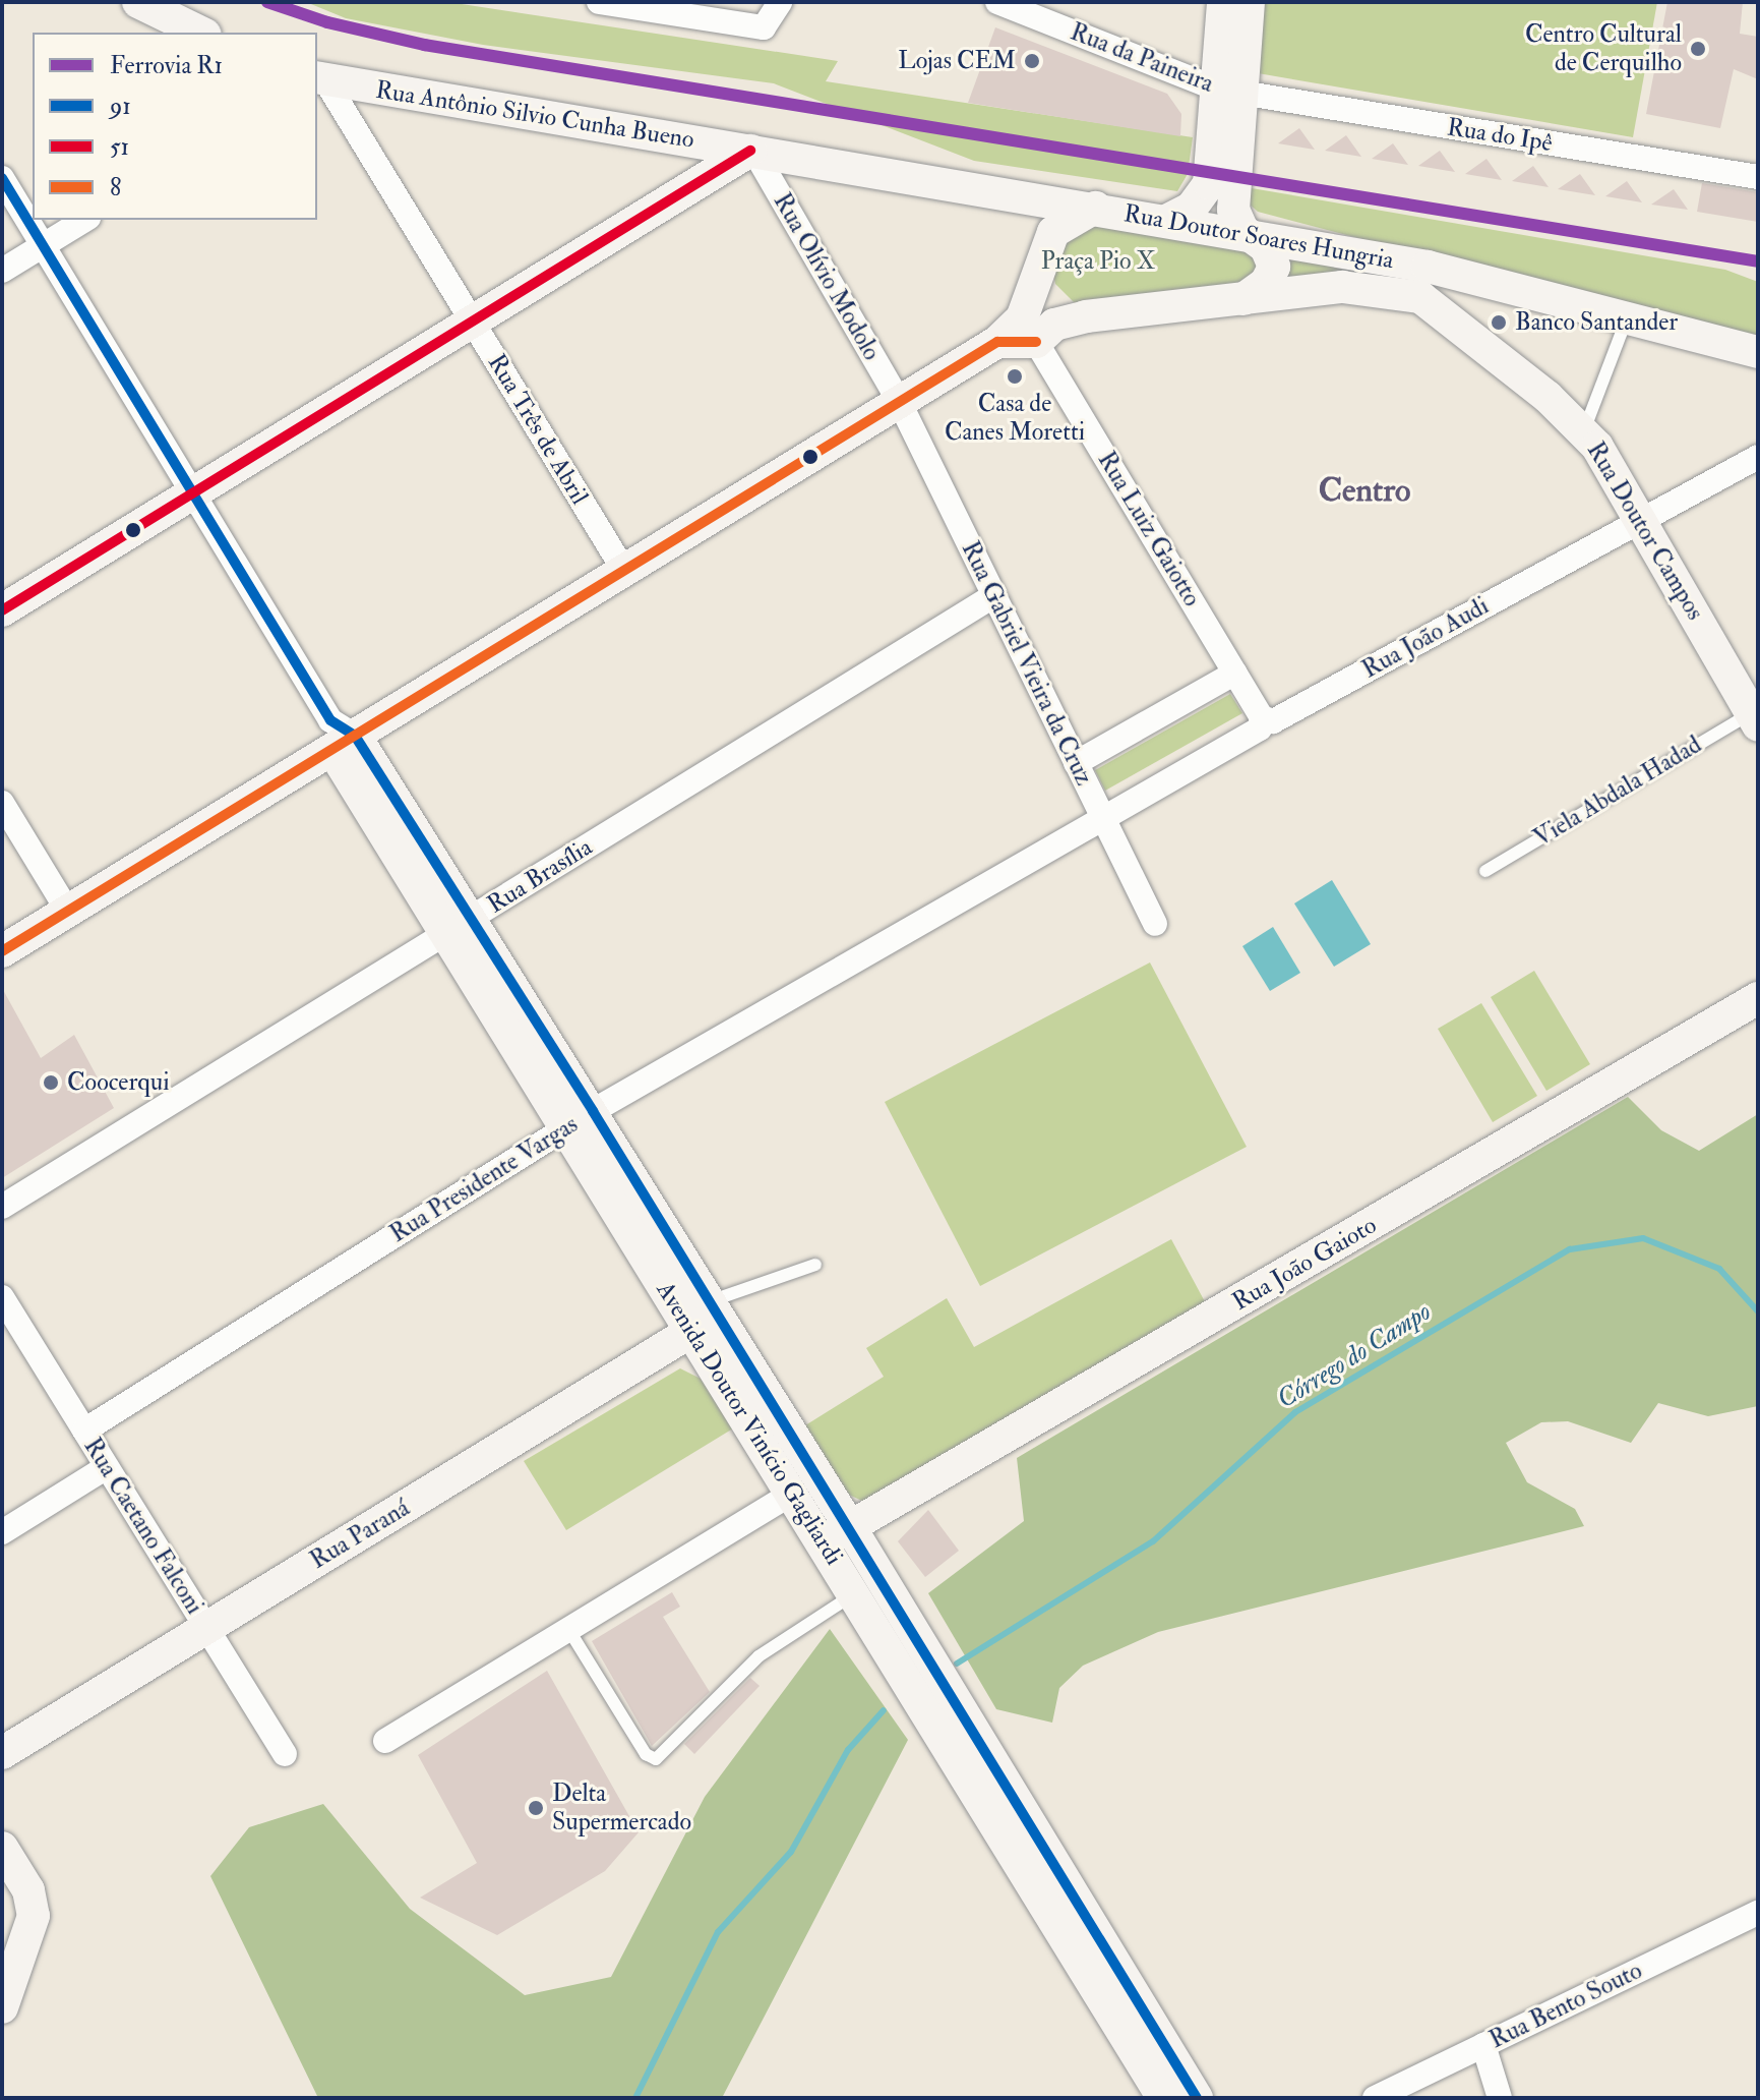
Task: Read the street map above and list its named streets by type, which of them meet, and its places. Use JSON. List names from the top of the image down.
{
  "streets": {
    "street": [
      "Rua da Paineira",
      "Rua Antônio Silvio Cunha Bueno",
      "Rua do Ipê",
      "Rua Doutor Soares Hungria",
      "Rua Olívio Modolo",
      "Rua Três de Abril",
      "Rua Luiz Gaiotto",
      "Rua Doutor Campos",
      "Rua João Audi",
      "Rua Gabriel Vieira da Cruz",
      "Rua Brasília",
      "Rua Presidente Vargas",
      "Rua João Gaioto",
      "Avenida Doutor Vinício Gagliardi",
      "Rua Caetano Falconi",
      "Rua Paraná",
      "Rua Bento Souto"
    ],
    "lane": ["Viela Abdala Hadad"]
  },
  "crossings": [
    ["Rua da Paineira", "Rua do Ipê"],
    ["Rua Antônio Silvio Cunha Bueno", "Rua Doutor Soares Hungria"],
    ["Rua Antônio Silvio Cunha Bueno", "Rua Olívio Modolo"],
    ["Rua Antônio Silvio Cunha Bueno", "Rua Três de Abril"],
    ["Rua Doutor Soares Hungria", "Rua Olívio Modolo"],
    ["Rua Olívio Modolo", "Rua Gabriel Vieira da Cruz"],
    ["Rua Luiz Gaiotto", "Rua João Audi"],
    ["Rua Doutor Campos", "Rua João Audi"],
    ["Rua Doutor Campos", "Viela Abdala Hadad"],
    ["Rua João Audi", "Rua Gabriel Vieira da Cruz"],
    ["Rua João Audi", "Rua Presidente Vargas"],
    ["Rua Gabriel Vieira da Cruz", "Rua Brasília"],
    ["Rua Gabriel Vieira da Cruz", "Rua Presidente Vargas"],
    ["Rua Brasília", "Avenida Doutor Vinício Gagliardi"],
    ["Rua Presidente Vargas", "Avenida Doutor Vinício Gagliardi"],
    ["Rua Presidente Vargas", "Rua Caetano Falconi"],
    ["Rua João Gaioto", "Avenida Doutor Vinício Gagliardi"],
    ["Avenida Doutor Vinício Gagliardi", "Rua Paraná"],
    ["Rua Caetano Falconi", "Rua Paraná"]
  ],
  "districts": ["Centro"],
  "water": ["Córrego do Campo"],
  "parks": ["Praça Pio X"],
  "places": [
    "Centro Cultural de Cerquilho",
    "Lojas CEM",
    "Banco Santander",
    "Casa de Canes Moretti",
    "Coocerqui",
    "Delta Supermercado"
  ],
  "lines": [
    "rail line R1",
    "transit line 51",
    "transit line 91",
    "transit line 8"
  ],
  "legend": [
    "Ferrovia R1",
    "91",
    "51",
    "8"
  ]
}
